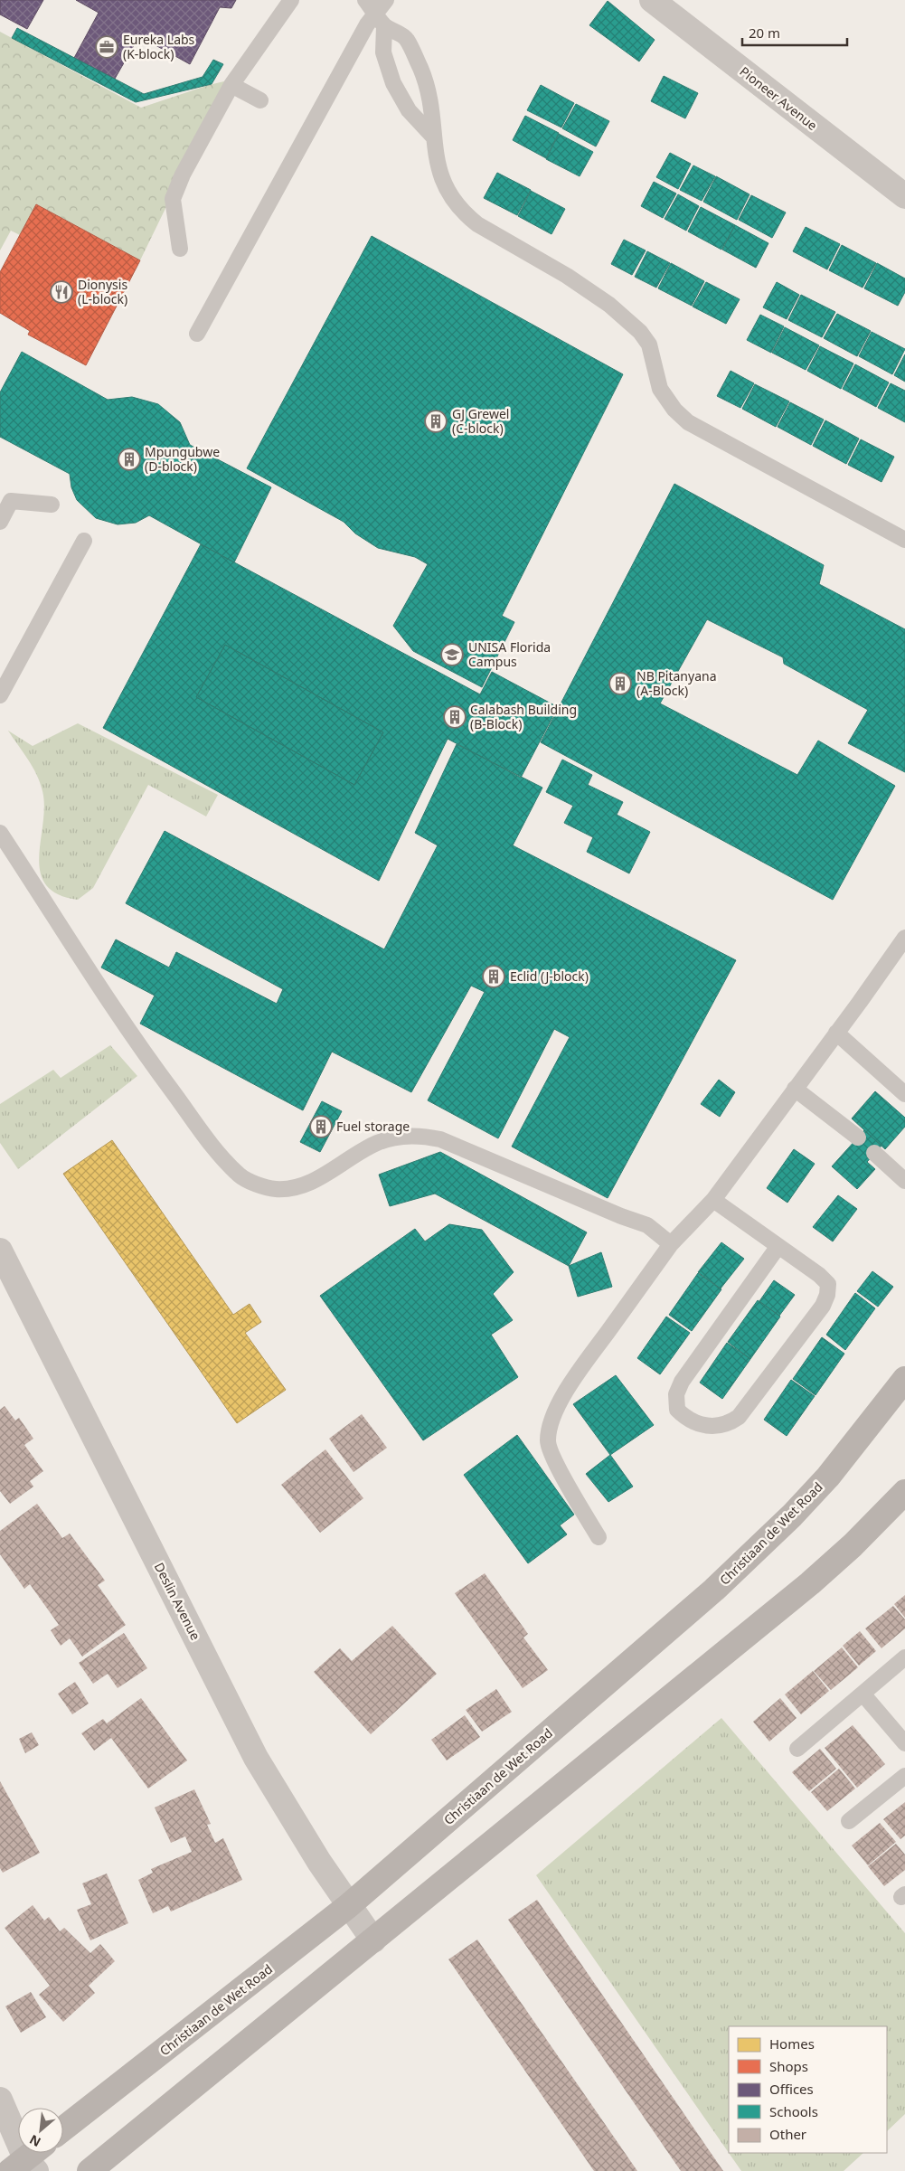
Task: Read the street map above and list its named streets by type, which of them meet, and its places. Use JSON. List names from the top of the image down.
{
  "streets": {
    "main road": ["Christiaan de Wet Road"],
    "street": ["Pioneer Avenue", "Deslin Avenue"]
  },
  "crossings": [
    ["Christiaan de Wet Road", "Deslin Avenue"]
  ],
  "places": {
    "office": ["Eureka Labs (K-block)"],
    "restaurant": ["Dionysis (L-block)"],
    "building": [
      "GJ Grewel (C-block)",
      "Mpungubwe (D-block)",
      "NB Pitanyana (A-Block)",
      "Calabash Building (B-Block)",
      "Eclid (J-block)",
      "Fuel storage"
    ],
    "school or university": ["UNISA Florida Campus"]
  },
  "legend": [
    "Homes",
    "Shops",
    "Offices",
    "Schools",
    "Other"
  ],
  "scale_bar": "20 m",
  "north": "bottom left"
}
